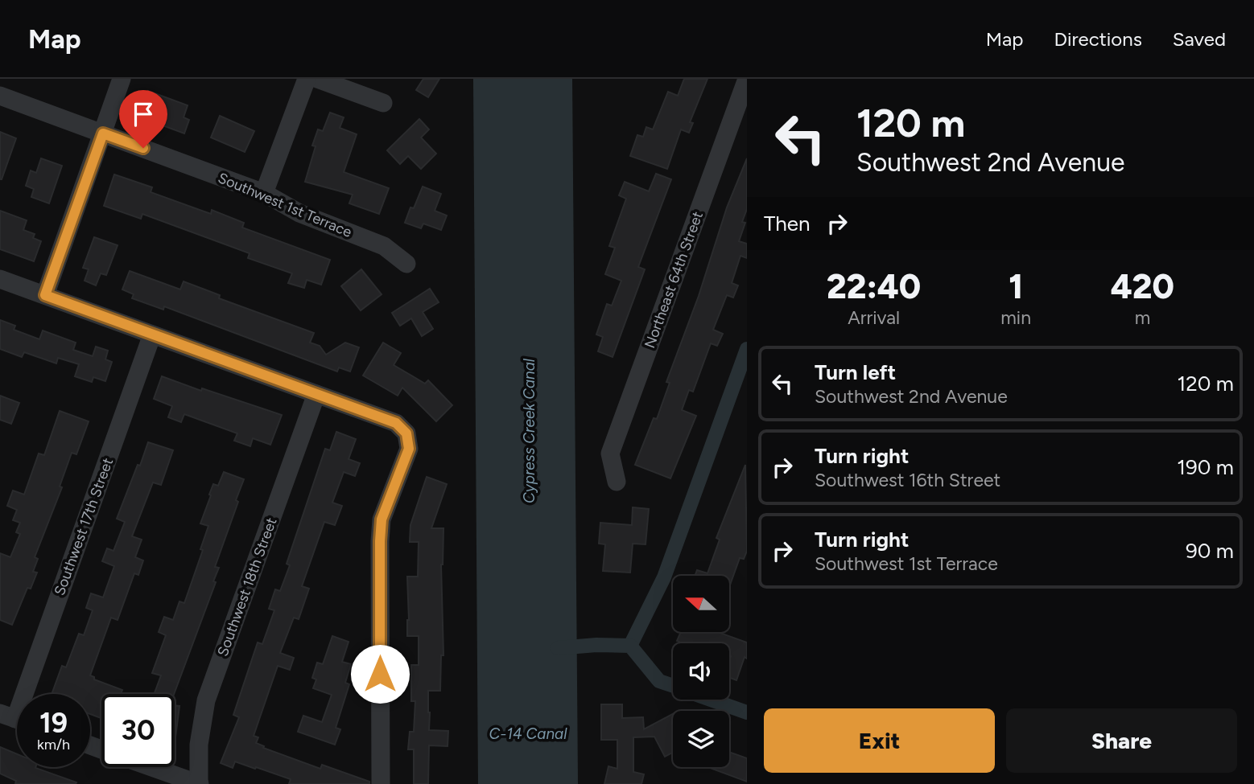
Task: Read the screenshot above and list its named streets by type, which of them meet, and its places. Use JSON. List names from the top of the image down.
{
  "streets": {
    "street": [
      "Southwest 1st Terrace",
      "Northeast 64th Street",
      "Southwest 17th Street",
      "Southwest 18th Street"
    ]
  },
  "water": ["Cypress Creek Canal", "C-14 Canal"],
  "north": "left",
  "page": {
    "header": "Map",
    "nav": ["Map", "Directions", "Saved"],
    "turn": ["120 m", "Southwest 2nd Avenue"],
    "then": "Then",
    "eta": [
      "22:40",
      "Arrival",
      "1",
      "min",
      "420",
      "m"
    ],
    "list": [
      {
        "name": "Turn left",
        "note": "Southwest 2nd Avenue",
        "value": "120 m"
      },
      {
        "name": "Turn right",
        "note": "Southwest 16th Street",
        "value": "190 m"
      },
      {
        "name": "Turn right",
        "note": "Southwest 1st Terrace",
        "value": "90 m"
      }
    ],
    "speed": "19 km/h",
    "limit": "30",
    "buttons": ["Exit", "Share"]
  }
}
